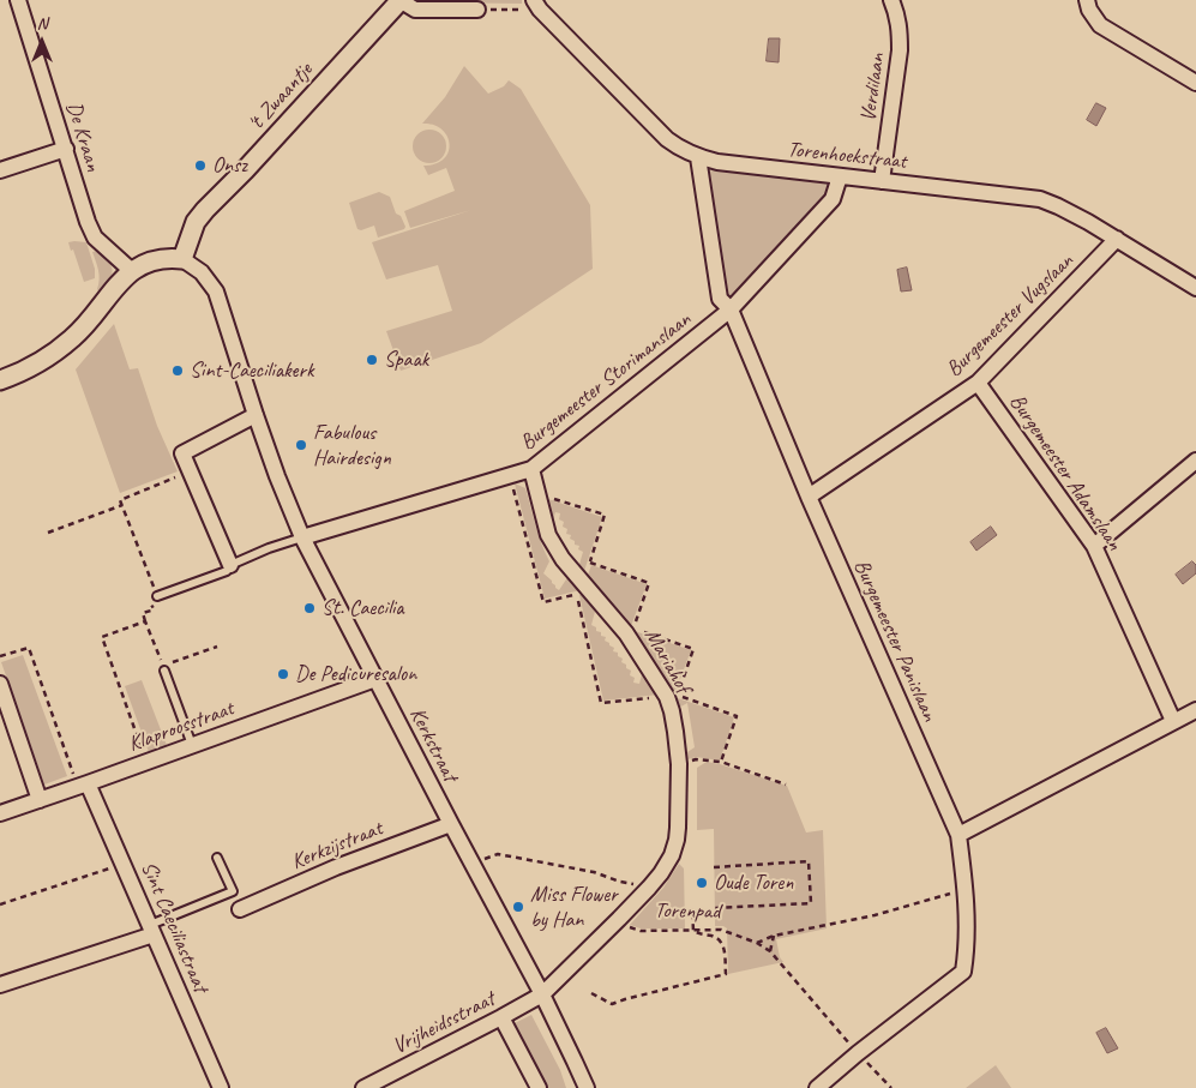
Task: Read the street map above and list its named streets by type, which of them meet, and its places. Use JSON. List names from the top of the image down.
{
  "streets": {
    "street": [
      "Verdilaan",
      "'t Zwaantje",
      "De Kraan",
      "Torenhoekstraat",
      "Burgemeester Vugslaan",
      "Burgemeester Storimanslaan",
      "Burgemeester Adamslaan",
      "Burgemeester Panislaan",
      "Mariahof",
      "Klaproosstraat",
      "Kerkstraat",
      "Kerkzijstraat",
      "Sint Caeciliastraat",
      "Vrijheidsstraat"
    ],
    "path": ["Torenpad"]
  },
  "crossings": [
    ["Verdilaan", "Torenhoekstraat"],
    ["'t Zwaantje", "Kerkstraat"],
    ["Torenhoekstraat", "Burgemeester Vugslaan"],
    ["Torenhoekstraat", "Burgemeester Storimanslaan"],
    ["Torenhoekstraat", "Burgemeester Panislaan"],
    ["Burgemeester Vugslaan", "Burgemeester Adamslaan"],
    ["Burgemeester Vugslaan", "Burgemeester Panislaan"],
    ["Burgemeester Storimanslaan", "Burgemeester Panislaan"],
    ["Burgemeester Storimanslaan", "Mariahof"],
    ["Burgemeester Storimanslaan", "Kerkstraat"],
    ["Burgemeester Panislaan", "Torenpad"],
    ["Mariahof", "Torenpad"],
    ["Klaproosstraat", "Kerkstraat"],
    ["Klaproosstraat", "Sint Caeciliastraat"],
    ["Kerkstraat", "Kerkzijstraat"],
    ["Kerkstraat", "Vrijheidsstraat"]
  ],
  "places": [
    "Onsz",
    "Spaak",
    "Sint-Caeciliakerk",
    "Fabulous Hairdesign",
    "St. Caecilia",
    "De Pedicuresalon",
    "Oude Toren",
    "Miss Flower by Han"
  ],
  "north": "top"
}
